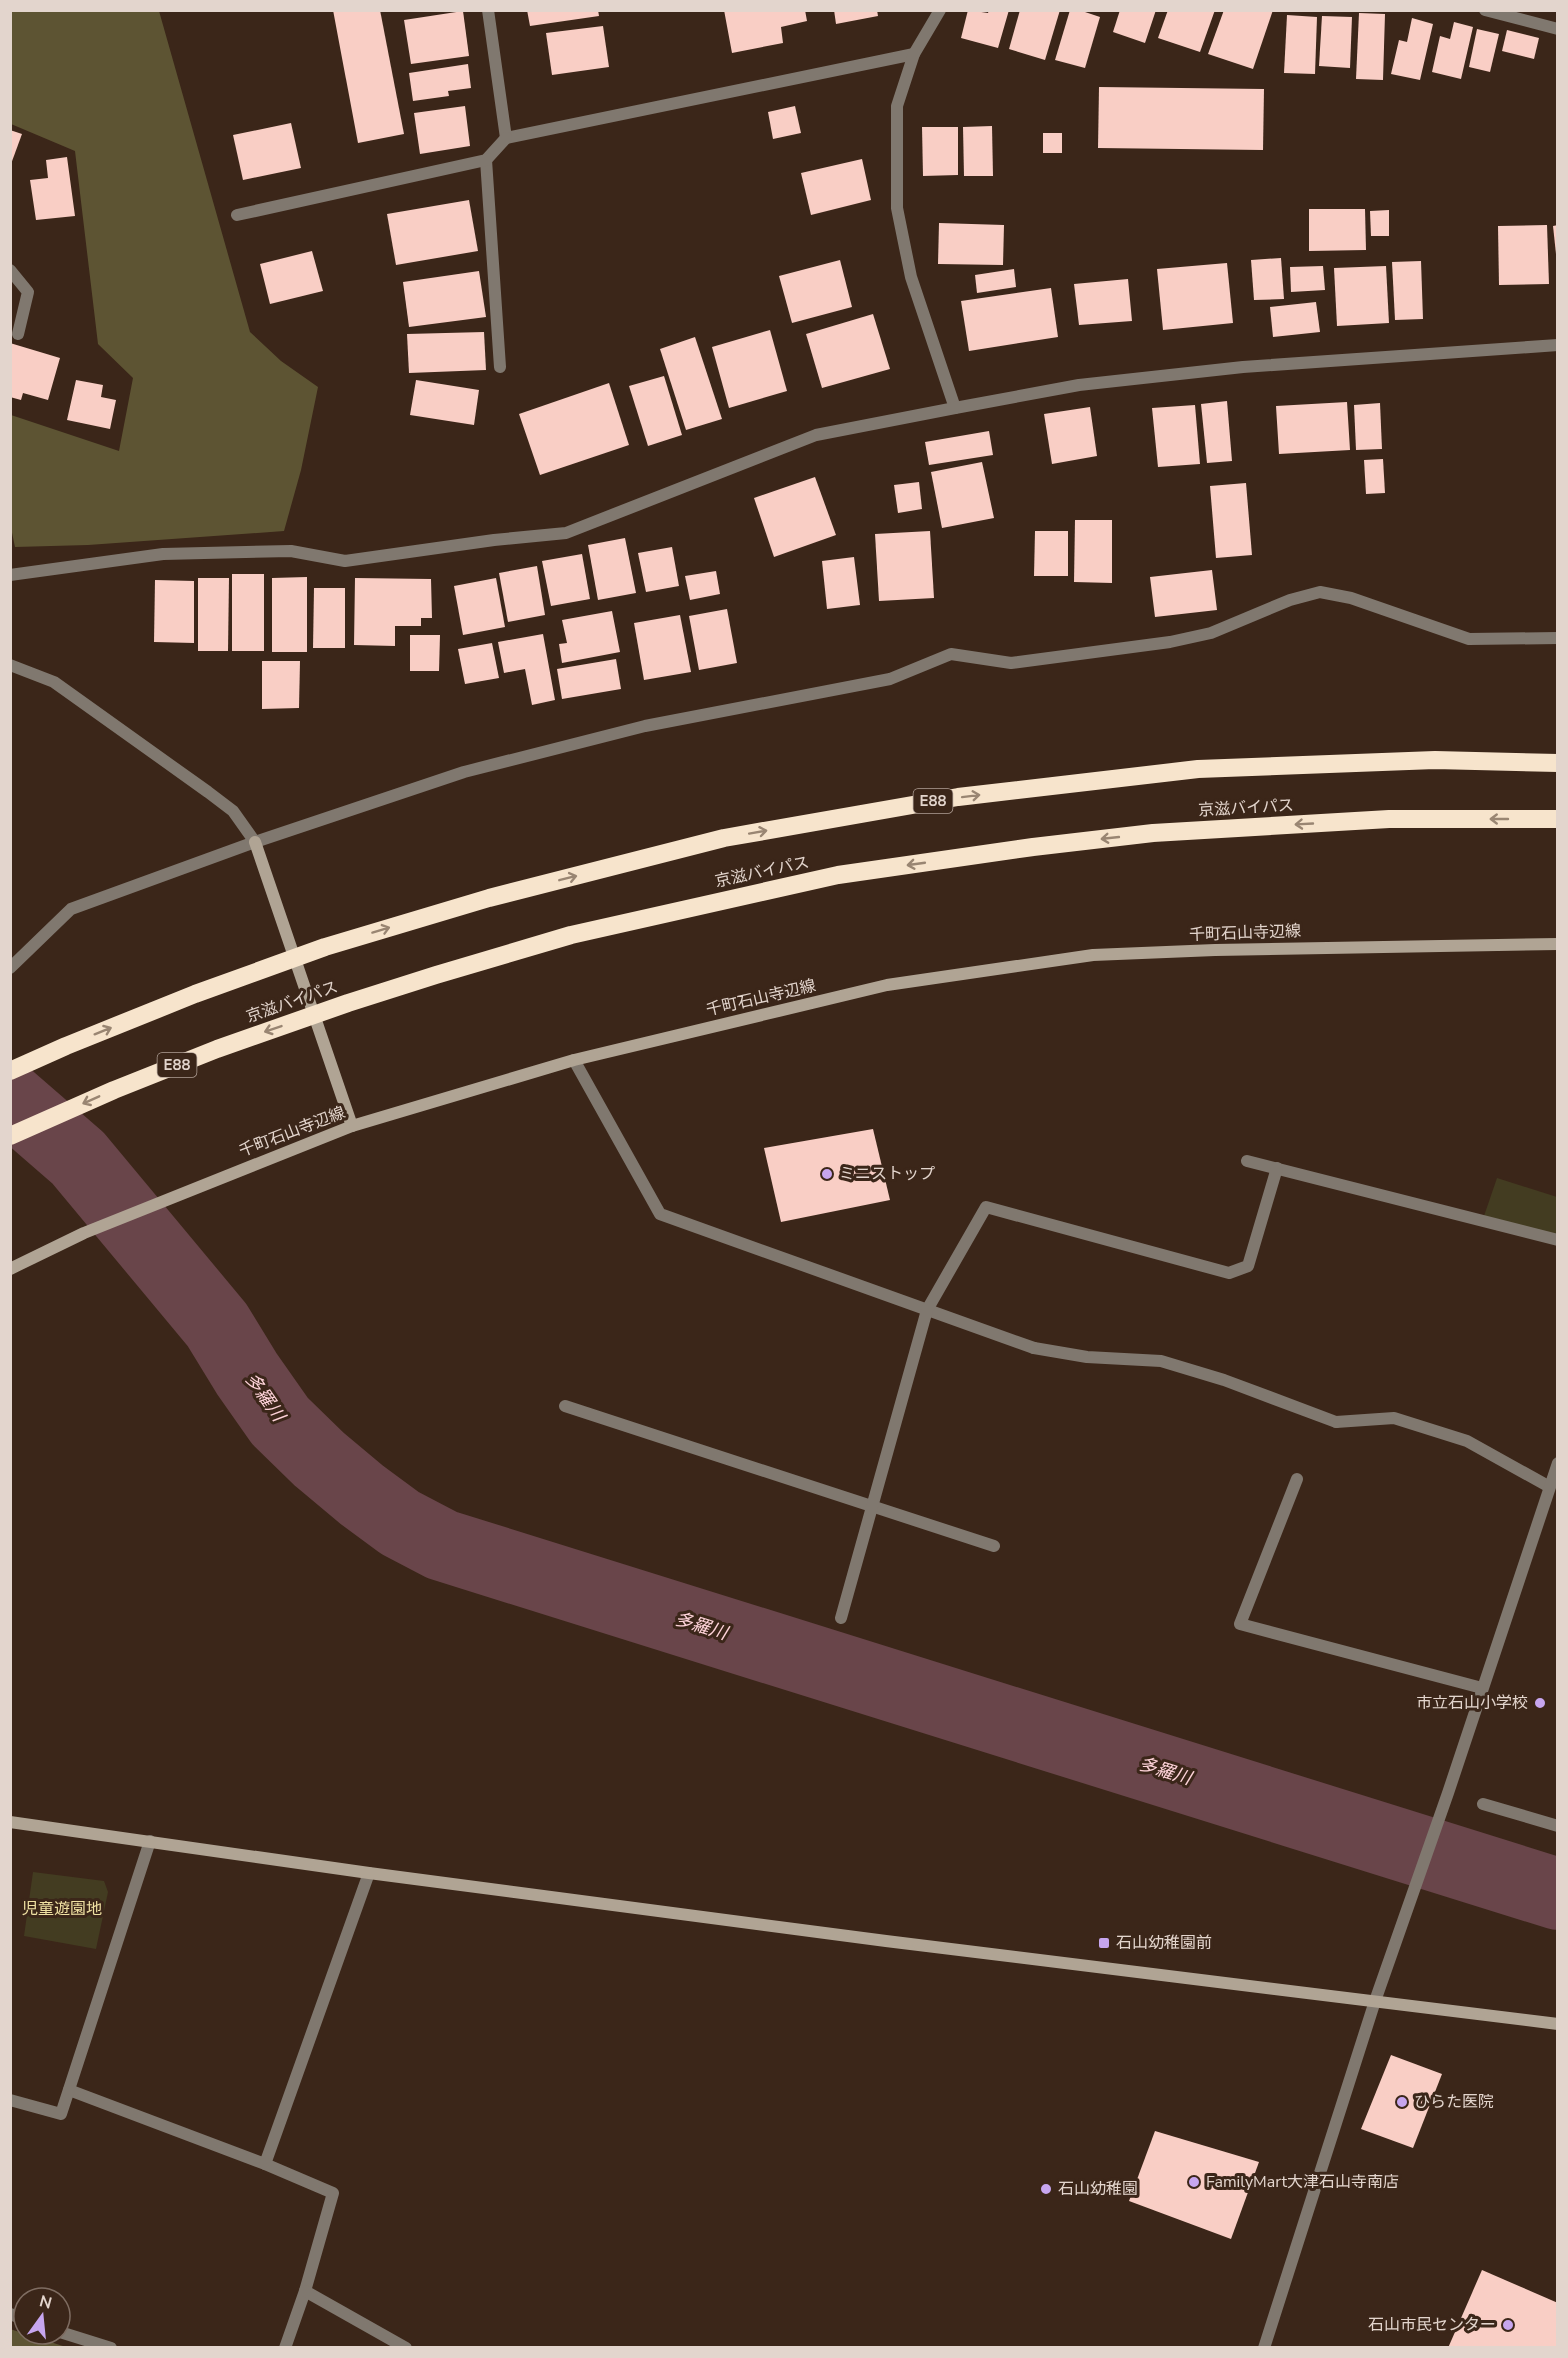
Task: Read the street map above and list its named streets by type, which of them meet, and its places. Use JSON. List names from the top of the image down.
{
  "streets": {
    "highway": ["E88", "京滋バイパス"],
    "street": ["千町石山寺辺線"]
  },
  "water": ["多羅川"],
  "parks": ["児童遊園地"],
  "places": {
    "other": [
      "ミニストップ",
      "市立石山小学校",
      "ひらた医院",
      "FamilyMart大津石山寺南店",
      "石山幼稚園",
      "石山市民センター"
    ],
    "transit": ["石山幼稚園前"]
  },
  "north": "top"
}
